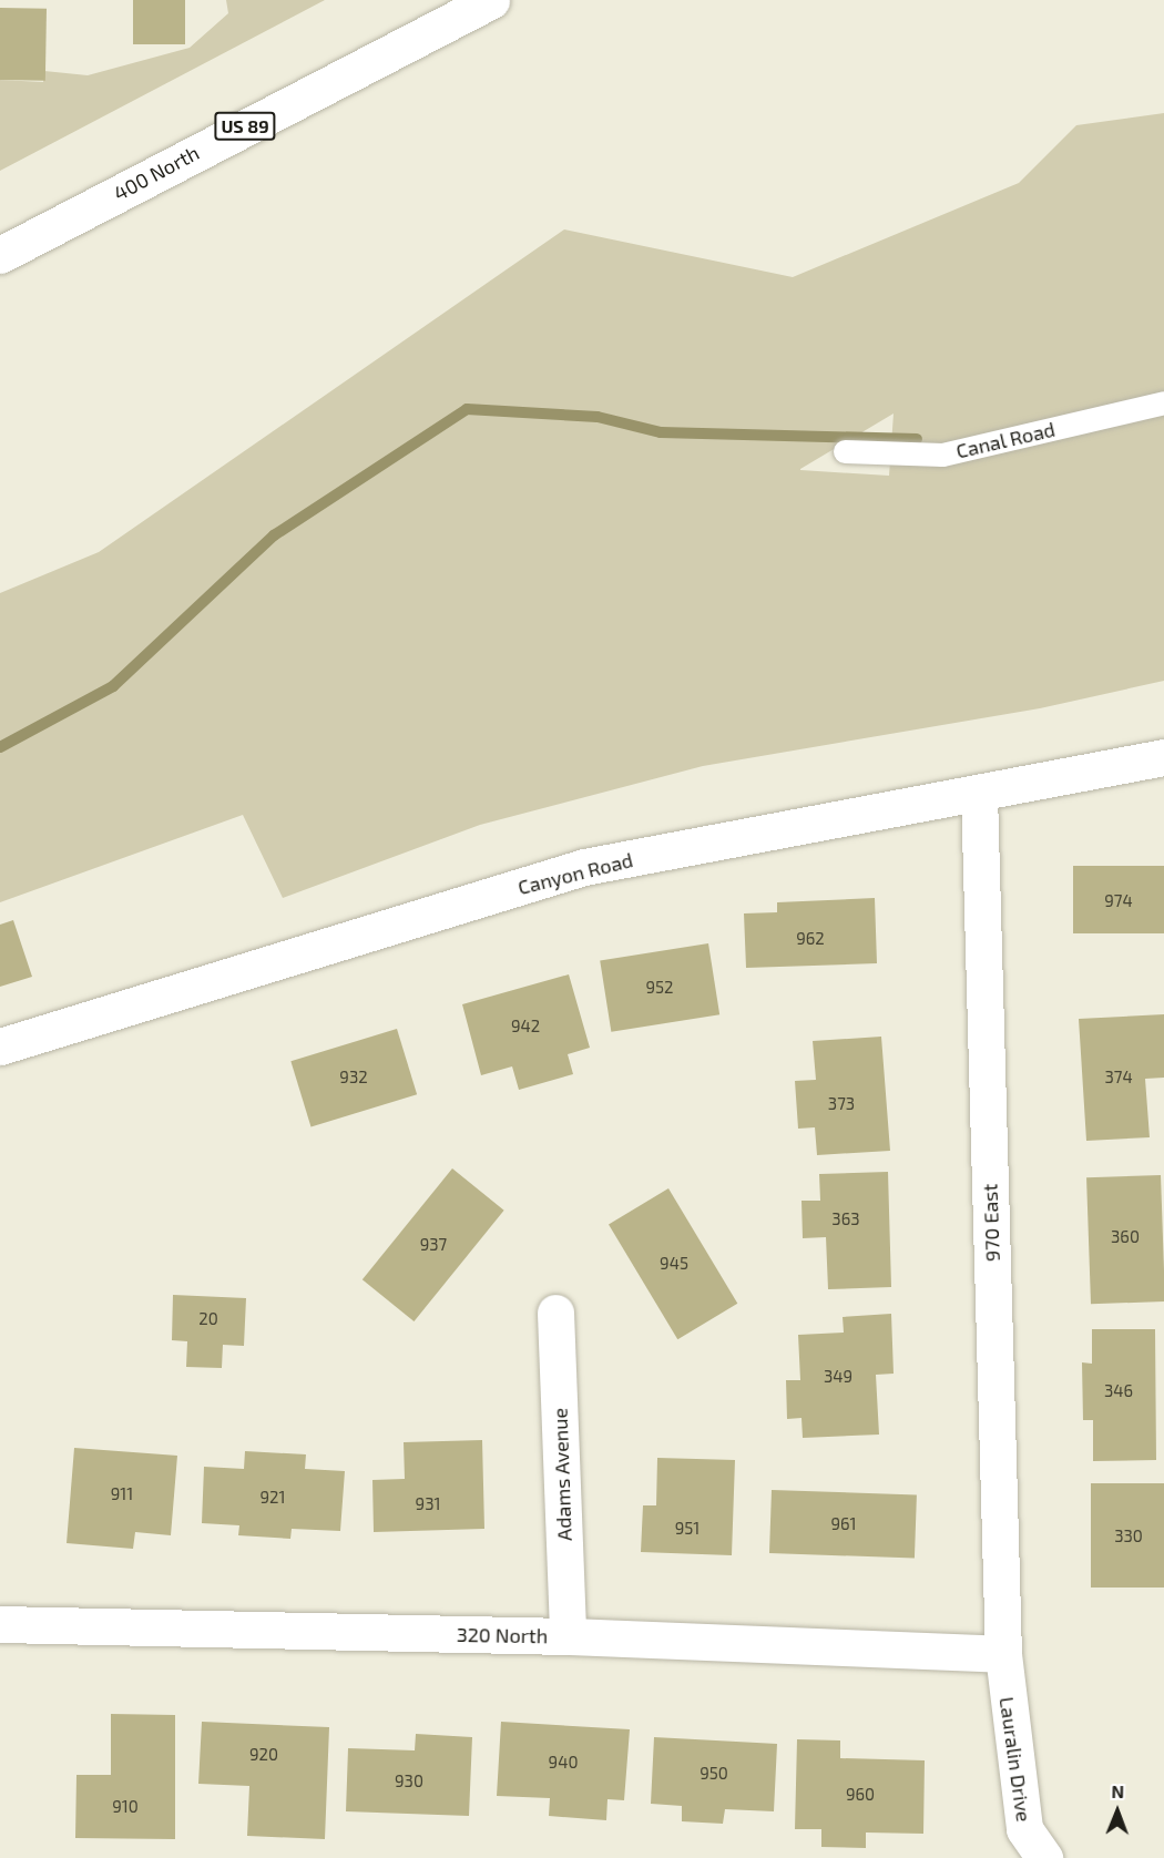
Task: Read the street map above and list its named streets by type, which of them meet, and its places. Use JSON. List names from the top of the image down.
{
  "streets": {
    "street": [
      "US 89",
      "400 North",
      "Canyon Road",
      "970 East",
      "Adams Avenue",
      "320 North",
      "Lauralin Drive"
    ],
    "lane": ["Canal Road"]
  },
  "crossings": [
    ["Canyon Road", "970 East"],
    ["970 East", "320 North"],
    ["970 East", "Lauralin Drive"],
    ["Adams Avenue", "320 North"],
    ["320 North", "Lauralin Drive"]
  ],
  "house_numbers": [
    "974",
    "962",
    "952",
    "942",
    "932",
    "374",
    "373",
    "363",
    "360",
    "937",
    "945",
    "20",
    "349",
    "346",
    "911",
    "921",
    "931",
    "961",
    "951",
    "330",
    "920",
    "940",
    "950",
    "930",
    "960",
    "910"
  ],
  "north": "top"
}
